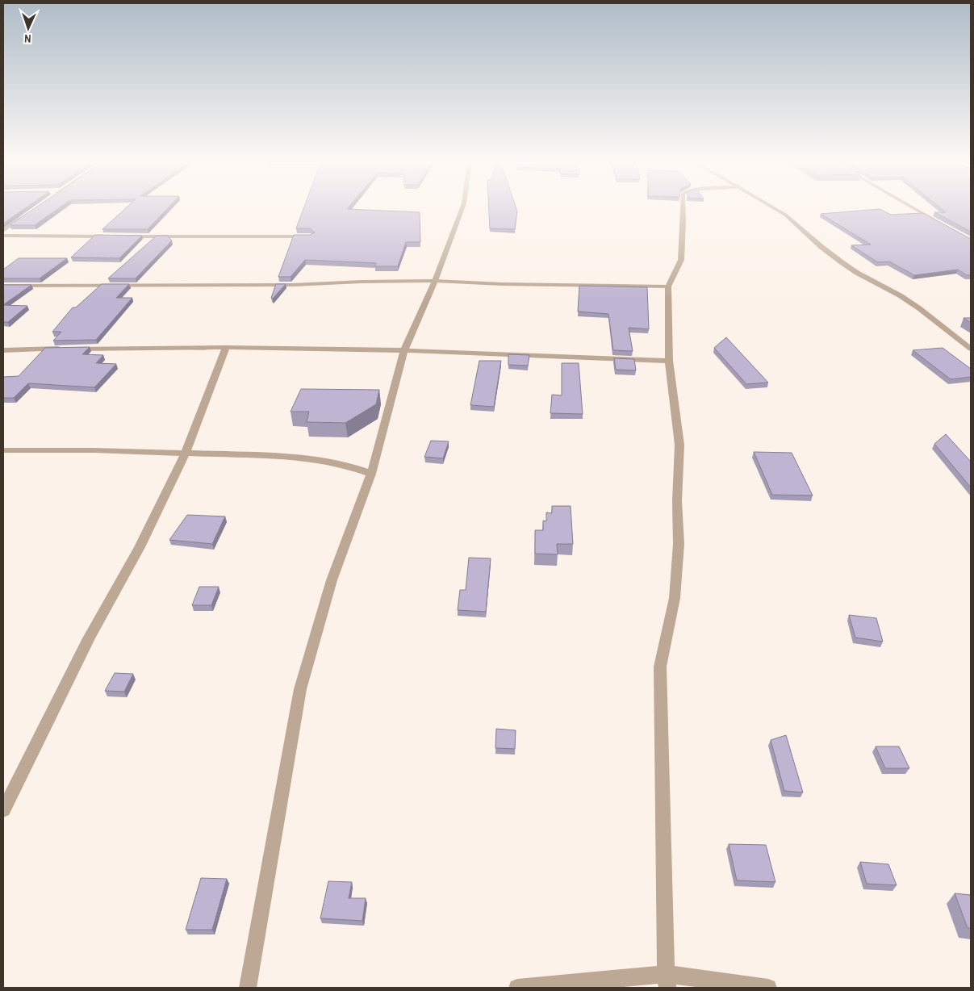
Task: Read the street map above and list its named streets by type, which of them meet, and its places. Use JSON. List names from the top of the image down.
{
  "north": "bottom"
}
